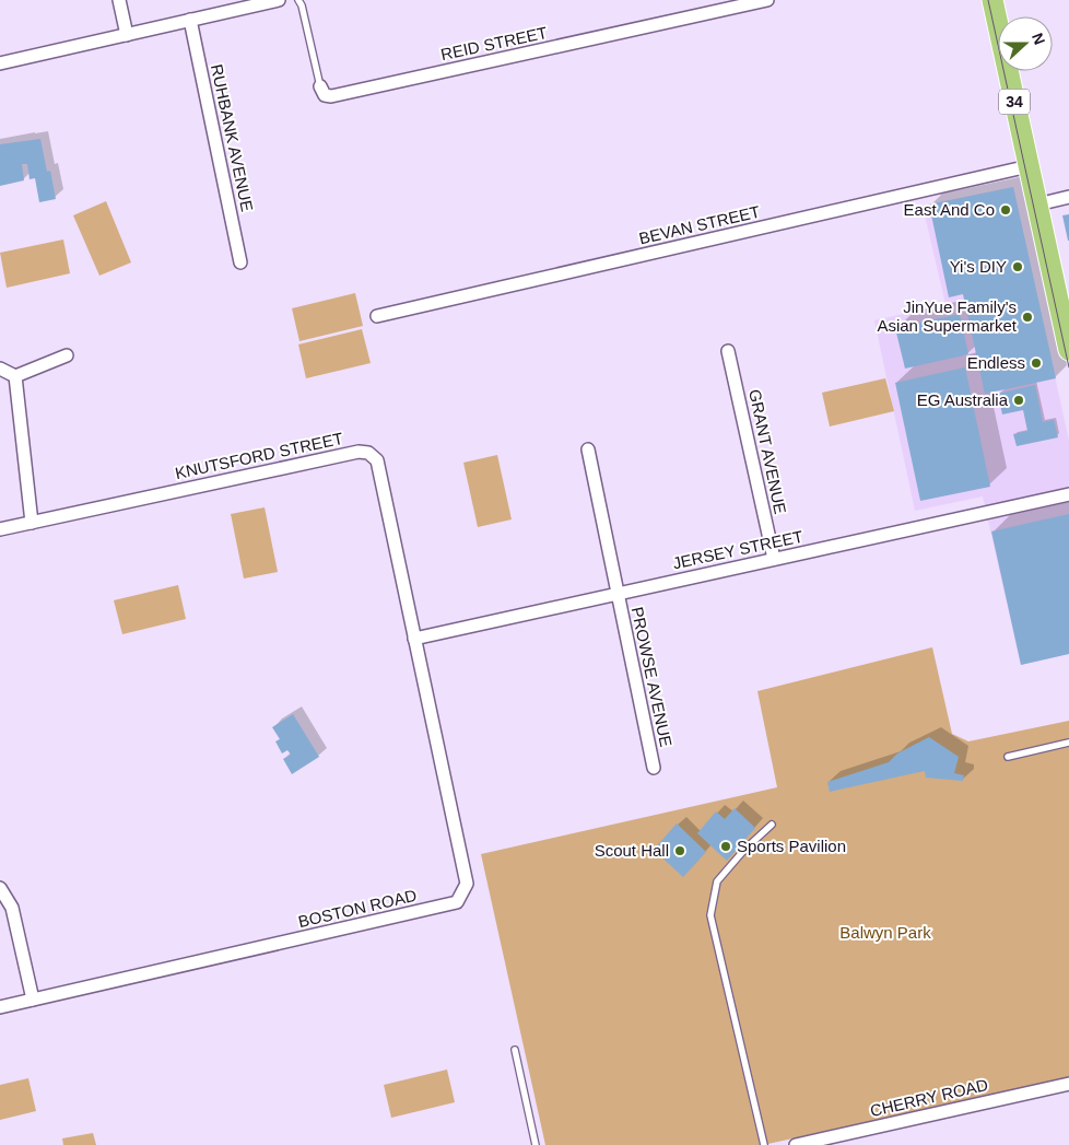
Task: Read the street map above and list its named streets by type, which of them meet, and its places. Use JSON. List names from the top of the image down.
{
  "streets": {
    "main road": ["34"],
    "street": [
      "REID STREET",
      "RUHBANK AVENUE",
      "BEVAN STREET",
      "GRANT AVENUE",
      "KNUTSFORD STREET",
      "JERSEY STREET",
      "PROWSE AVENUE",
      "BOSTON ROAD",
      "CHERRY ROAD"
    ]
  },
  "crossings": [
    ["34", "BEVAN STREET"],
    ["GRANT AVENUE", "JERSEY STREET"],
    ["KNUTSFORD STREET", "JERSEY STREET"],
    ["KNUTSFORD STREET", "BOSTON ROAD"],
    ["JERSEY STREET", "PROWSE AVENUE"],
    ["JERSEY STREET", "BOSTON ROAD"]
  ],
  "parks": ["Balwyn Park"],
  "places": [
    "East And Co",
    "Yi's DIY",
    "JinYue Family's Asian Supermarket",
    "Endless",
    "EG Australia",
    "Sports Pavilion",
    "Scout Hall"
  ],
  "north": "right"
}
